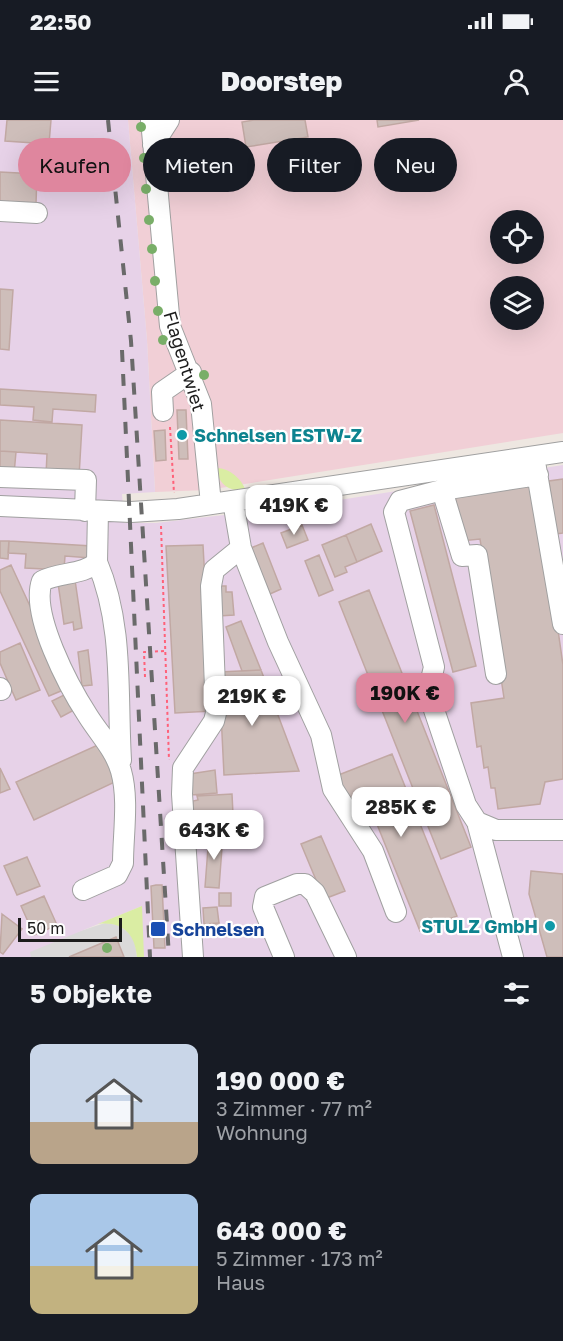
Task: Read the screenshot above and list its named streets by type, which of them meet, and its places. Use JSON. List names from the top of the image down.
{
  "streets": {
    "street": ["Flagentwiet"]
  },
  "places": {
    "other": ["Schnelsen ESTW-Z", "STULZ GmbH"],
    "transit": ["Schnelsen"]
  },
  "scale_bar": "50 m",
  "page": {
    "status": "22:50",
    "header": "Doorstep",
    "chip": [
      "Kaufen",
      "Mieten",
      "Filter",
      "Neu"
    ],
    "price": [
      "419K €",
      "190K €",
      "219K €",
      "285K €",
      "643K €"
    ],
    "scale": "50 m",
    "heading": "5 Objekte",
    "list": [
      {
        "name": "190 000 €",
        "note": "3 Zimmer · 77 m² · Wohnung"
      },
      {
        "name": "643 000 €",
        "note": "5 Zimmer · 173 m² · Haus"
      }
    ]
  }
}
